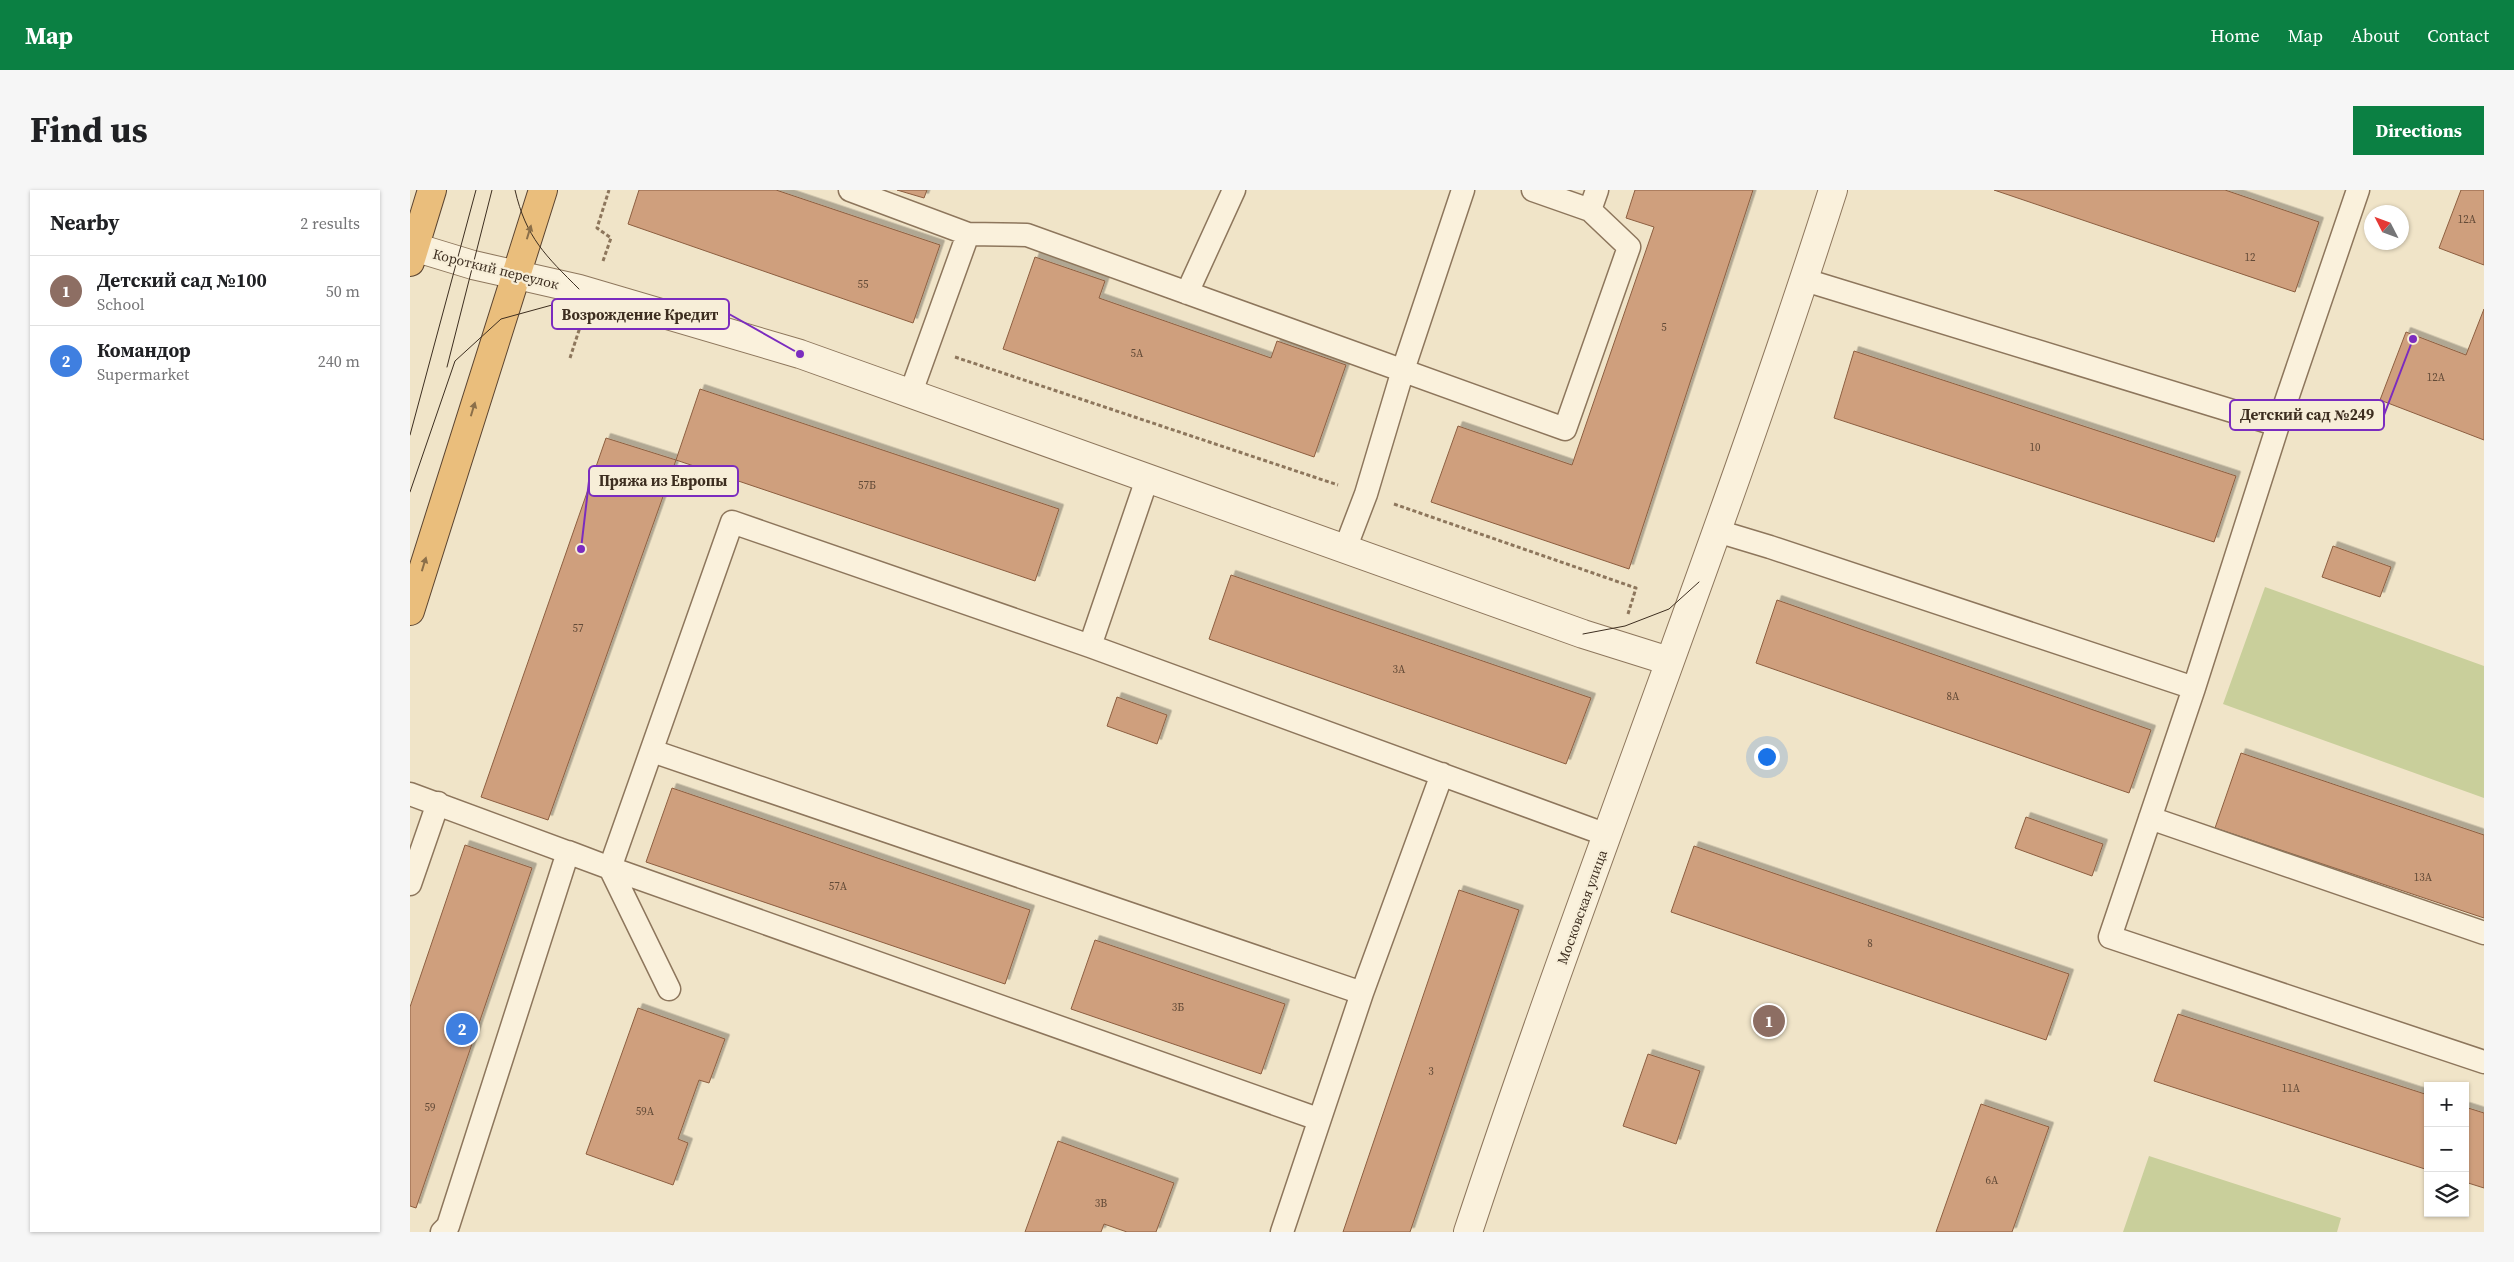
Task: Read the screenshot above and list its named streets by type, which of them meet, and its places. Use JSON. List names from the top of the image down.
{
  "streets": {
    "street": ["Короткий переулок", "Московская улица"]
  },
  "crossings": [
    ["Короткий переулок", "Московская улица"]
  ],
  "places": ["Детский сад №249", "Возрождение Кредит", "Пряжа из Европы"],
  "house_numbers": [
    "12А",
    "12",
    "55",
    "5",
    "5А",
    "12А",
    "10",
    "57Б",
    "57",
    "3А",
    "8А",
    "13А",
    "57А",
    "8",
    "3Б",
    "3",
    "11А",
    "59",
    "59А",
    "6А",
    "3В"
  ],
  "north": "top left",
  "page": {
    "header": "Map",
    "nav": [
      "Home",
      "Map",
      "About",
      "Contact"
    ],
    "title": "Find us",
    "buttons": "Directions",
    "heading": ["Nearby", "2 results"],
    "list": [
      {
        "mark": "1",
        "name": "Детский сад №100",
        "note": "School",
        "value": "50 m"
      },
      {
        "mark": "2",
        "name": "Командор",
        "note": "Supermarket",
        "value": "240 m"
      }
    ],
    "pins": ["1", "2"],
    "map_buttons": ["+", "−"]
  }
}
